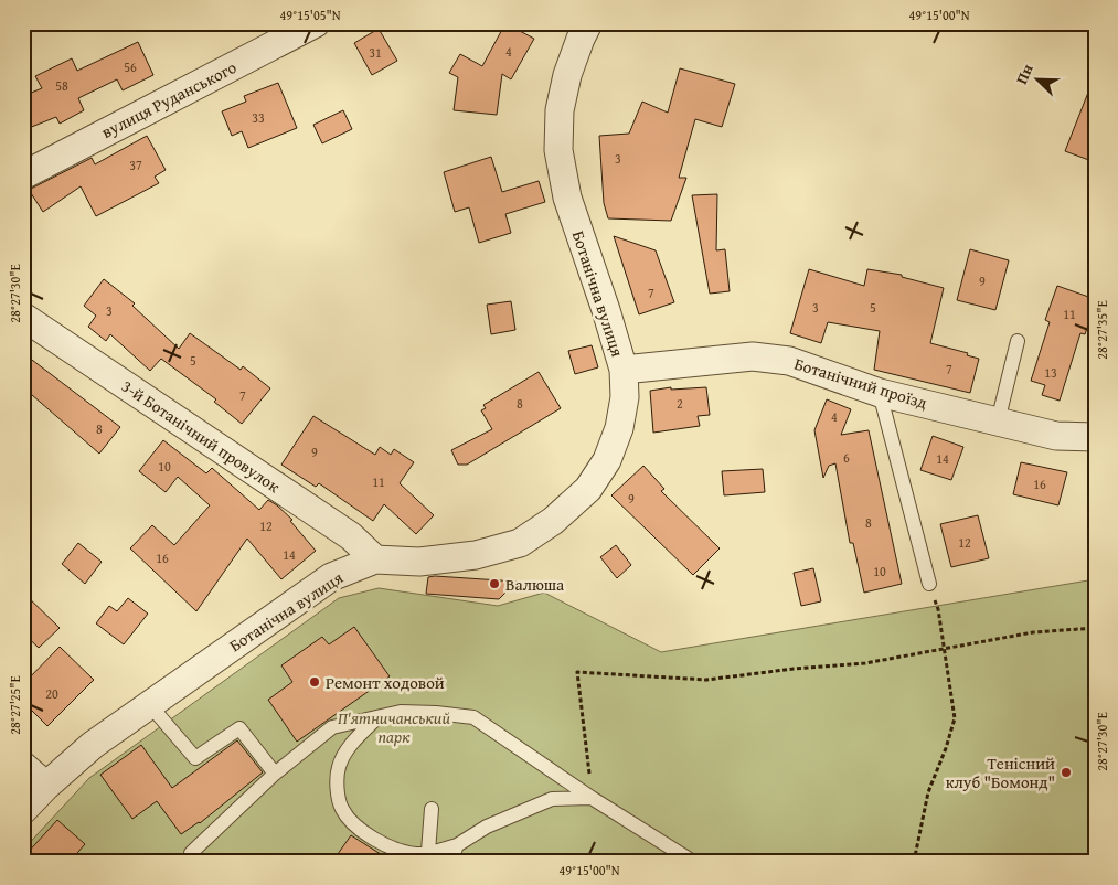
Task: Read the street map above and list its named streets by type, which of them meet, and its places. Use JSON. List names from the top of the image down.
{
  "streets": {
    "street": [
      "вулиця Руданського",
      "Ботанічна вулиця",
      "Ботанічний проїзд",
      "3-й Ботанічний провулок"
    ]
  },
  "crossings": [
    ["Ботанічна вулиця", "Ботанічний проїзд"],
    ["Ботанічна вулиця", "3-й Ботанічний провулок"]
  ],
  "parks": ["П'ятничанський парк"],
  "places": ["Валюша", "Ремонт ходовой", "Тенісний клуб \"Бомонд\""],
  "house_numbers": [
    "4",
    "31",
    "56",
    "58",
    "33",
    "3",
    "37",
    "9",
    "7",
    "3",
    "5",
    "3",
    "11",
    "5",
    "7",
    "13",
    "7",
    "8",
    "2",
    "4",
    "8",
    "9",
    "6",
    "14",
    "10",
    "11",
    "16",
    "9",
    "8",
    "12",
    "12",
    "14",
    "16",
    "10",
    "20"
  ],
  "north": "top left",
  "coordinates": [
    "49°15'05\"N",
    "49°15'00\"N",
    "28°27'30\"E",
    "28°27'35\"E",
    "28°27'25\"E"
  ]
}
